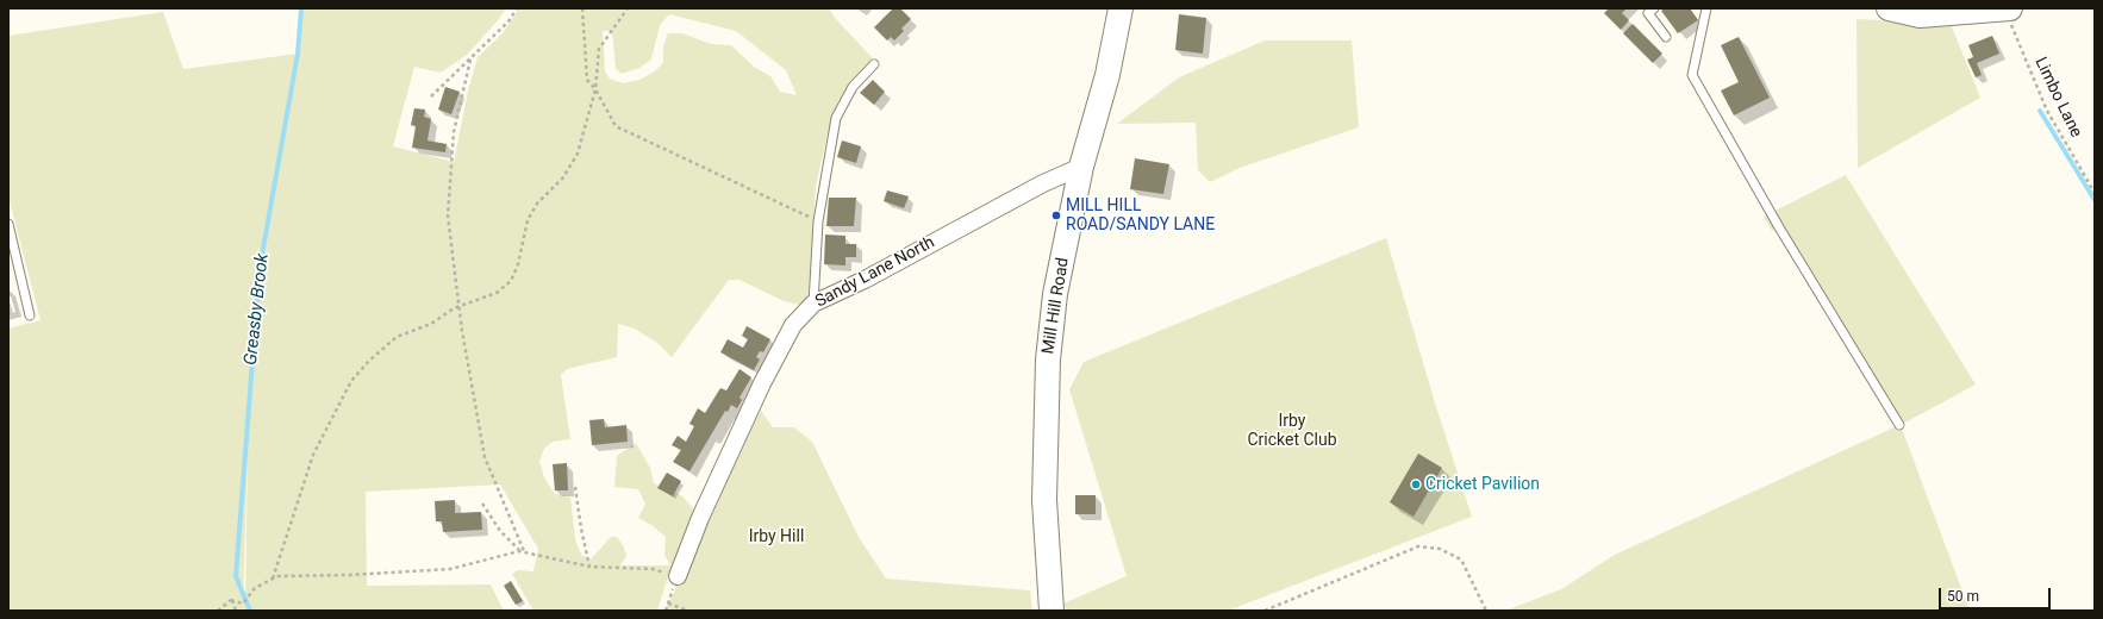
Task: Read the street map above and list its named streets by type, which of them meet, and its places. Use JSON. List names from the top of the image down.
{
  "streets": {
    "street": ["Sandy Lane North", "Mill Hill Road"],
    "path": ["Limbo Lane"]
  },
  "crossings": [
    ["Sandy Lane North", "Mill Hill Road"]
  ],
  "water": ["Greasby Brook"],
  "parks": ["Irby Cricket Club", "Irby Hill"],
  "places": ["MILL HILL ROAD/SANDY LANE", "Cricket Pavilion"],
  "scale_bar": "50 m"
}
